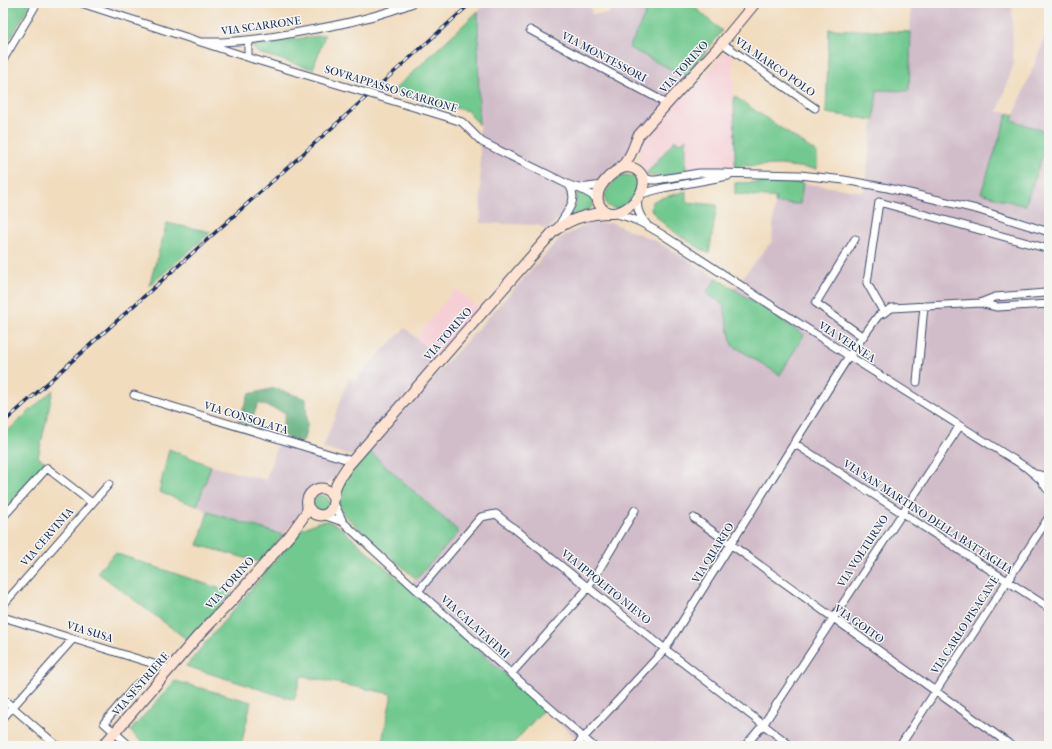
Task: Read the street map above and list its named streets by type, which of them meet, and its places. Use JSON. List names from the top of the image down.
{
  "streets": {
    "main road": ["VIA TORINO", "VIA SESTRIERE"],
    "street": [
      "VIA SCARRONE",
      "VIA MONTESSORI",
      "VIA MARCO POLO",
      "SOVRAPPASSO SCARRONE",
      "VIA VERNEA",
      "VIA CONSOLATA",
      "VIA SAN MARTINO DELLA BATTAGLIA",
      "VIA CERVINIA",
      "VIA VOLTURNO",
      "VIA QUARTO",
      "VIA IPPOLITO NIEVO",
      "VIA GOITO",
      "VIA CARLO PISACANE",
      "VIA CALATAFIMI",
      "VIA SUSA"
    ]
  },
  "crossings": [
    ["VIA SCARRONE", "SOVRAPPASSO SCARRONE"],
    ["VIA MONTESSORI", "VIA TORINO"],
    ["VIA TORINO", "VIA MARCO POLO"],
    ["VIA TORINO", "VIA CONSOLATA"],
    ["VIA TORINO", "VIA CALATAFIMI"],
    ["VIA TORINO", "VIA SESTRIERE"],
    ["VIA VERNEA", "VIA VOLTURNO"],
    ["VIA VERNEA", "VIA QUARTO"],
    ["VIA SAN MARTINO DELLA BATTAGLIA", "VIA VOLTURNO"],
    ["VIA SAN MARTINO DELLA BATTAGLIA", "VIA QUARTO"],
    ["VIA SAN MARTINO DELLA BATTAGLIA", "VIA CARLO PISACANE"],
    ["VIA VOLTURNO", "VIA IPPOLITO NIEVO"],
    ["VIA VOLTURNO", "VIA GOITO"],
    ["VIA QUARTO", "VIA IPPOLITO NIEVO"],
    ["VIA QUARTO", "VIA GOITO"],
    ["VIA QUARTO", "VIA CALATAFIMI"],
    ["VIA IPPOLITO NIEVO", "VIA CALATAFIMI"],
    ["VIA GOITO", "VIA CARLO PISACANE"],
    ["VIA SUSA", "VIA SESTRIERE"]
  ]
}
